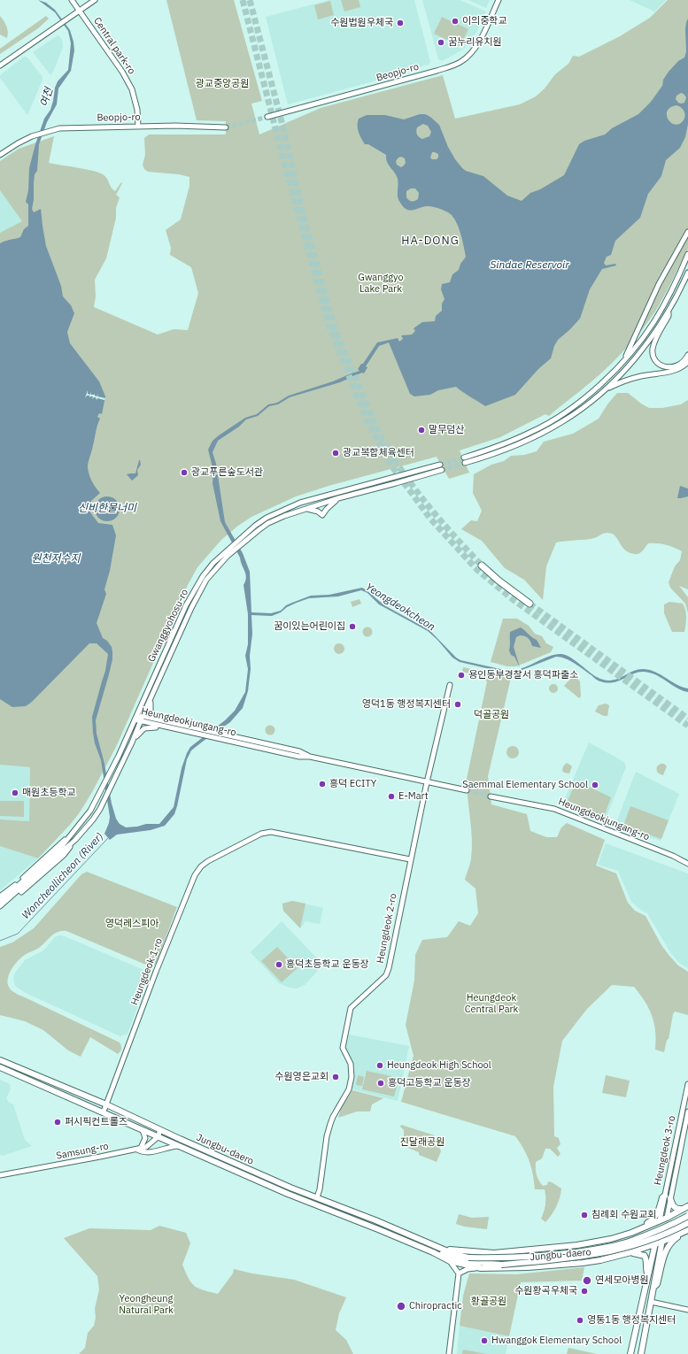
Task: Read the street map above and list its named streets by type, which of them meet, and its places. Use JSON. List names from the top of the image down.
{
  "streets": {
    "main road": ["Jungbu-daero"],
    "street": [
      "Central park-ro",
      "Beopjo-ro",
      "Gwanggyohosu-ro",
      "Heungdeokjungang-ro",
      "Heungdeok 2-ro",
      "Heungdeok 1-ro",
      "Heungdeok 3-ro",
      "Samsung-ro"
    ]
  },
  "crossings": [
    ["Central park-ro", "Beopjo-ro"],
    ["Gwanggyohosu-ro", "Heungdeokjungang-ro"],
    ["Heungdeokjungang-ro", "Heungdeok 2-ro"],
    ["Heungdeok 2-ro", "Heungdeok 1-ro"],
    ["Heungdeok 2-ro", "Jungbu-daero"],
    ["Heungdeok 1-ro", "Jungbu-daero"],
    ["Jungbu-daero", "Heungdeok 3-ro"],
    ["Jungbu-daero", "Samsung-ro"]
  ],
  "districts": ["HA-DONG"],
  "water": [
    "여천",
    "Sindae Reservoir",
    "신비한물너미",
    "원천저수지",
    "Yeongdeokcheon",
    "Woncheollicheon (River)"
  ],
  "parks": [
    "광교중앙공원",
    "Gwanggyo Lake Park",
    "덕골공원",
    "영덕레스피아",
    "Heungdeok Central Park",
    "진달래공원",
    "Yeongheung Natural Park",
    "황골공원"
  ],
  "places": [
    "이의중학교",
    "수원법원우체국",
    "꿈누리유치원",
    "말무덤산",
    "광교복합체육센터",
    "광교푸른숲도서관",
    "꿈이있는어린이집",
    "용인동부경찰서 흥덕파출소",
    "영덕1동 행정복지센터",
    "흥덕 ECITY",
    "Saemmal Elementary School",
    "매원초등학교",
    "E-Mart",
    "흥덕초등학교 운동장",
    "Heungdeok High School",
    "수원영은교회",
    "흥덕고등학교 운동장",
    "퍼시픽컨트롤즈",
    "침례회 수원교회",
    "연세모아병원",
    "수원황곡우체국",
    "Chiropractic",
    "영통1동 행정복지센터",
    "Hwanggok Elementary School"
  ]
}
